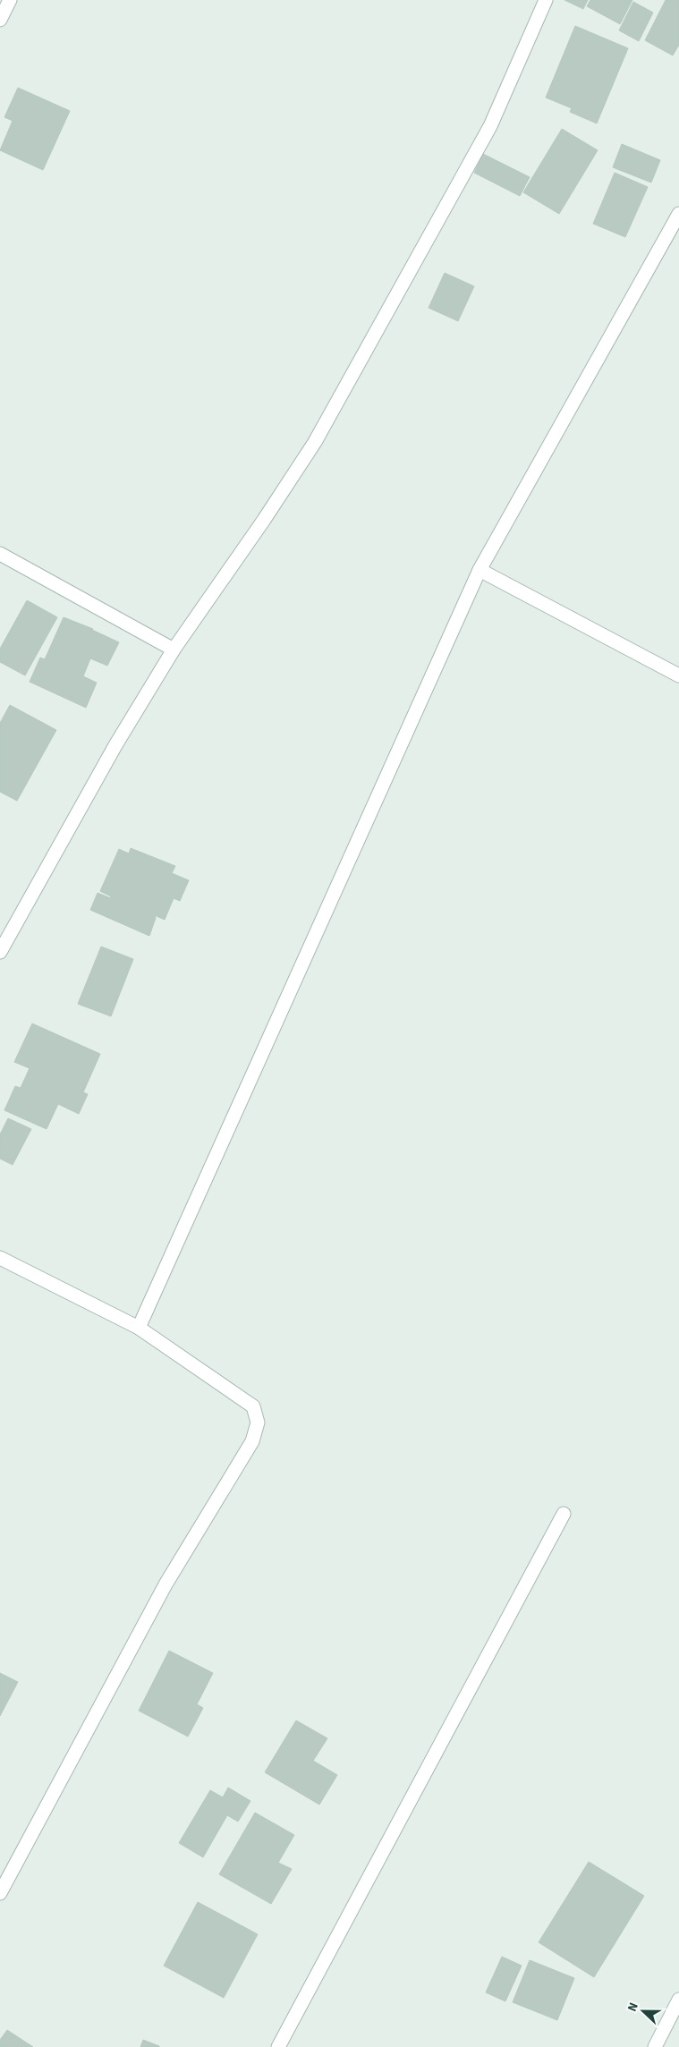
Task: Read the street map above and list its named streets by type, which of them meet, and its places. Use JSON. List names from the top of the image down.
{
  "north": "left"
}
